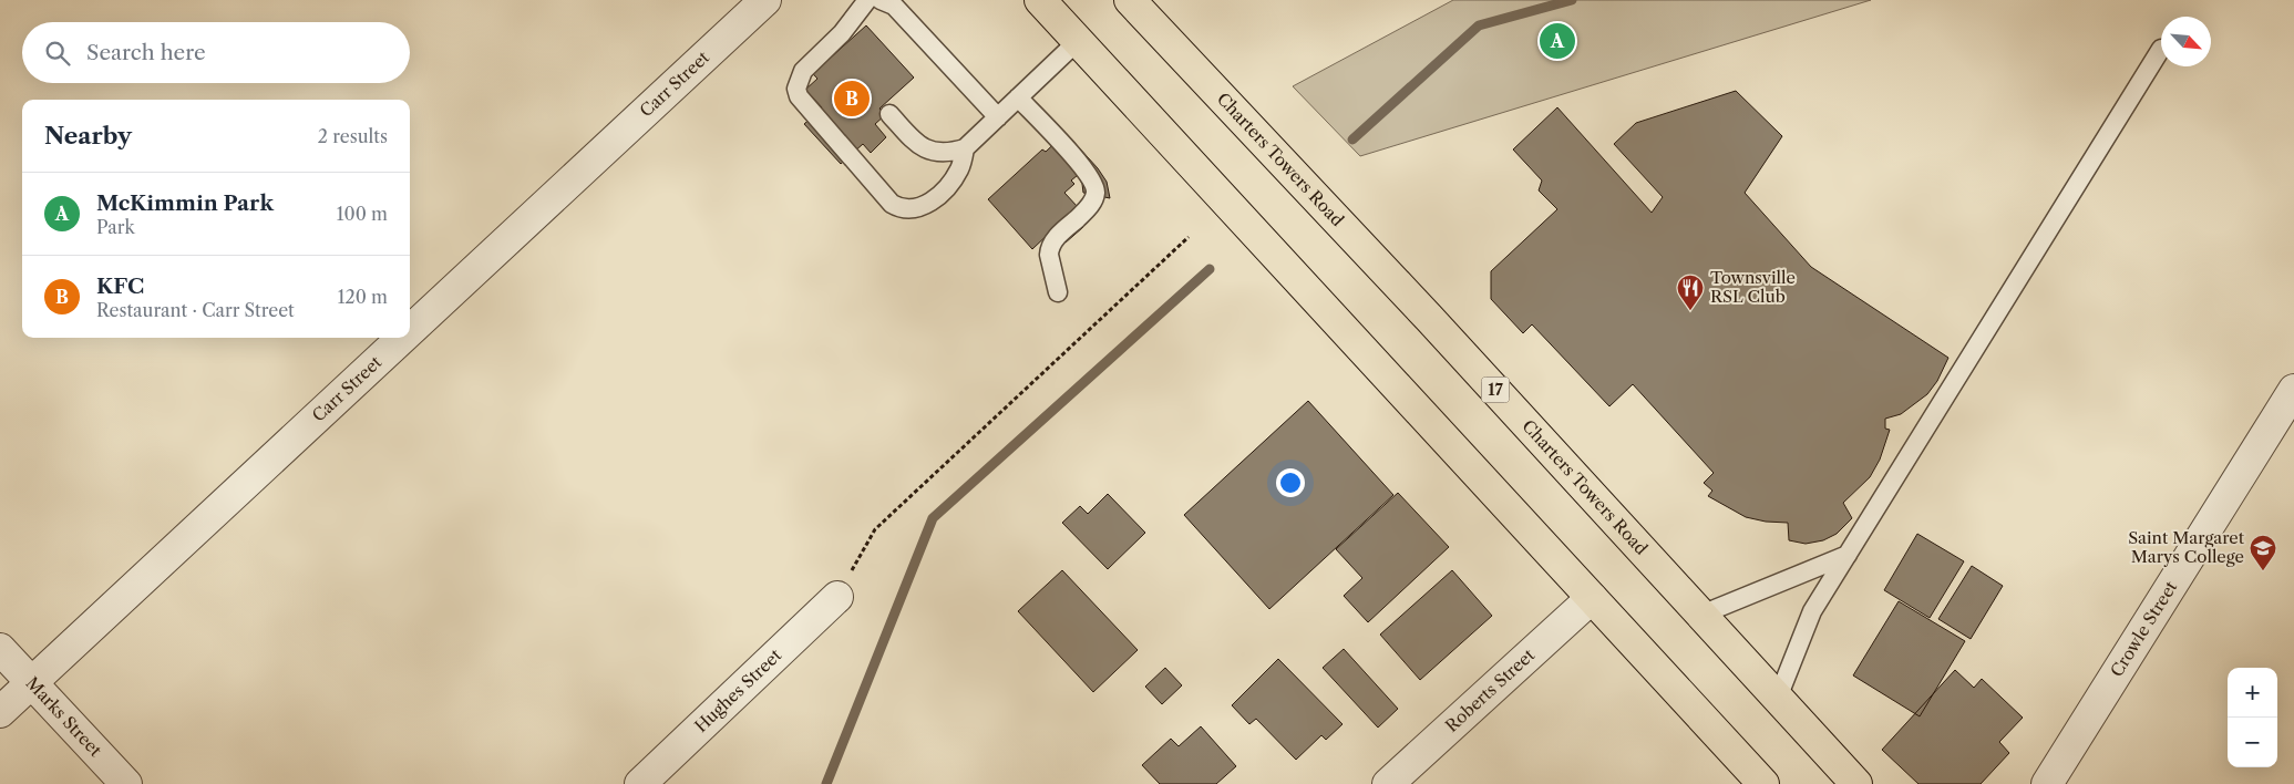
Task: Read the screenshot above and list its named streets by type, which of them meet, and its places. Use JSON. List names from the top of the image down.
{
  "streets": {
    "main road": ["Charters Towers Road", "17"],
    "street": [
      "Carr Street",
      "Crowle Street",
      "Hughes Street",
      "Roberts Street",
      "Marks Street"
    ]
  },
  "crossings": [
    ["Carr Street", "Marks Street"]
  ],
  "places": {
    "restaurant": ["Townsville RSL Club"],
    "school or university": ["Saint Margaret Marys College"]
  },
  "north": "bottom right",
  "page": {
    "pins": ["A", "B"],
    "search": "Search here",
    "heading": ["Nearby", "2 results"],
    "list": [
      {
        "mark": "A",
        "name": "McKimmin Park",
        "note": "Park",
        "value": "100 m"
      },
      {
        "mark": "B",
        "name": "KFC",
        "note": "Restaurant · Carr Street",
        "value": "120 m"
      }
    ],
    "map_buttons": ["+", "−"]
  }
}
